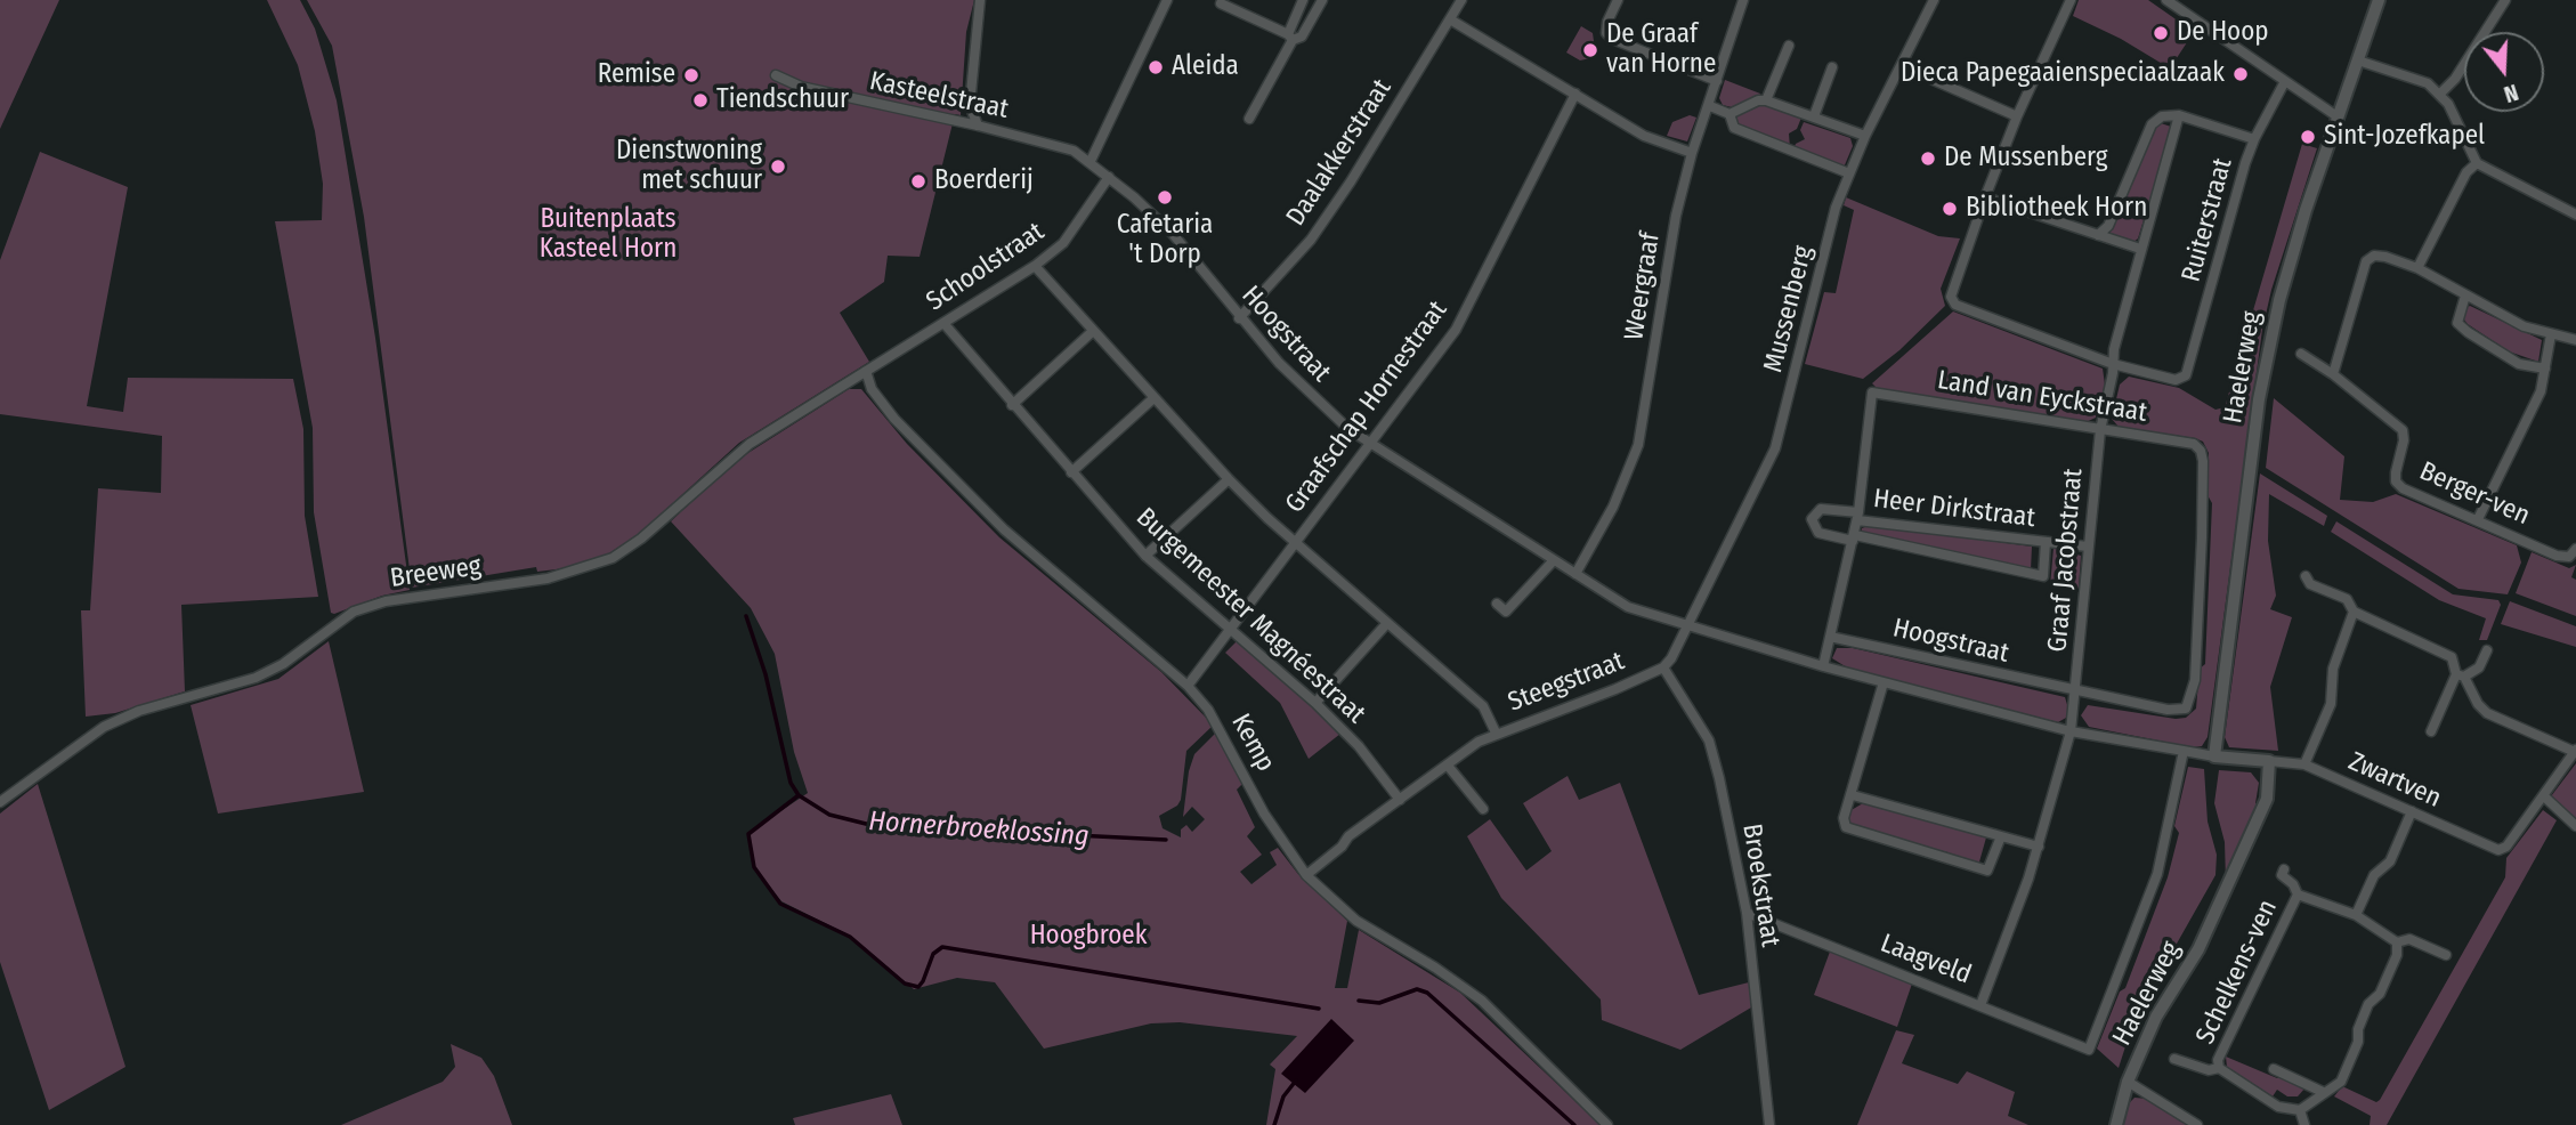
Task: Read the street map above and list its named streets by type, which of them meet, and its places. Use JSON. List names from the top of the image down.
{
  "streets": {
    "street": [
      "Kasteelstraat",
      "Daalakkerstraat",
      "Ruiterstraat",
      "Schoolstraat",
      "Weergraaf",
      "Mussenberg",
      "Hoogstraat",
      "Haelerweg",
      "Land van Eyckstraat",
      "Graafschap Hornestraat",
      "Berger-ven",
      "Heer Dirkstraat",
      "Graaf Jacobstraat",
      "Breeweg",
      "Burgemeester Magnéestraat",
      "Steegstraat",
      "Kemp",
      "Zwartven",
      "Broekstraat",
      "Laagveld",
      "Schelkens-ven"
    ]
  },
  "crossings": [
    ["Kasteelstraat", "Hoogstraat"],
    ["Daalakkerstraat", "Hoogstraat"],
    ["Ruiterstraat", "Graaf Jacobstraat"],
    ["Schoolstraat", "Hoogstraat"],
    ["Schoolstraat", "Breeweg"],
    ["Schoolstraat", "Burgemeester Magnéestraat"],
    ["Schoolstraat", "Kemp"],
    ["Weergraaf", "Hoogstraat"],
    ["Mussenberg", "Hoogstraat"],
    ["Mussenberg", "Steegstraat"],
    ["Hoogstraat", "Haelerweg"],
    ["Hoogstraat", "Graafschap Hornestraat"],
    ["Hoogstraat", "Graaf Jacobstraat"],
    ["Hoogstraat", "Steegstraat"],
    ["Haelerweg", "Land van Eyckstraat"],
    ["Haelerweg", "Zwartven"],
    ["Haelerweg", "Laagveld"],
    ["Land van Eyckstraat", "Heer Dirkstraat"],
    ["Land van Eyckstraat", "Graaf Jacobstraat"],
    ["Graafschap Hornestraat", "Burgemeester Magnéestraat"],
    ["Graafschap Hornestraat", "Kemp"],
    ["Heer Dirkstraat", "Graaf Jacobstraat"],
    ["Graaf Jacobstraat", "Laagveld"],
    ["Breeweg", "Kemp"],
    ["Burgemeester Magnéestraat", "Steegstraat"],
    ["Steegstraat", "Kemp"],
    ["Steegstraat", "Broekstraat"],
    ["Broekstraat", "Laagveld"]
  ],
  "water": ["Hornerbroeklossing"],
  "parks": ["Buitenplaats Kasteel Horn", "Hoogbroek"],
  "places": [
    "De Hoop",
    "De Graaf van Horne",
    "Aleida",
    "Dieca Papegaaienspeciaalzaak",
    "Remise",
    "Tiendschuur",
    "Sint-Jozefkapel",
    "De Mussenberg",
    "Dienstwoning met schuur",
    "Boerderij",
    "Cafetaria 't Dorp",
    "Bibliotheek Horn"
  ],
  "north": "bottom"
}
